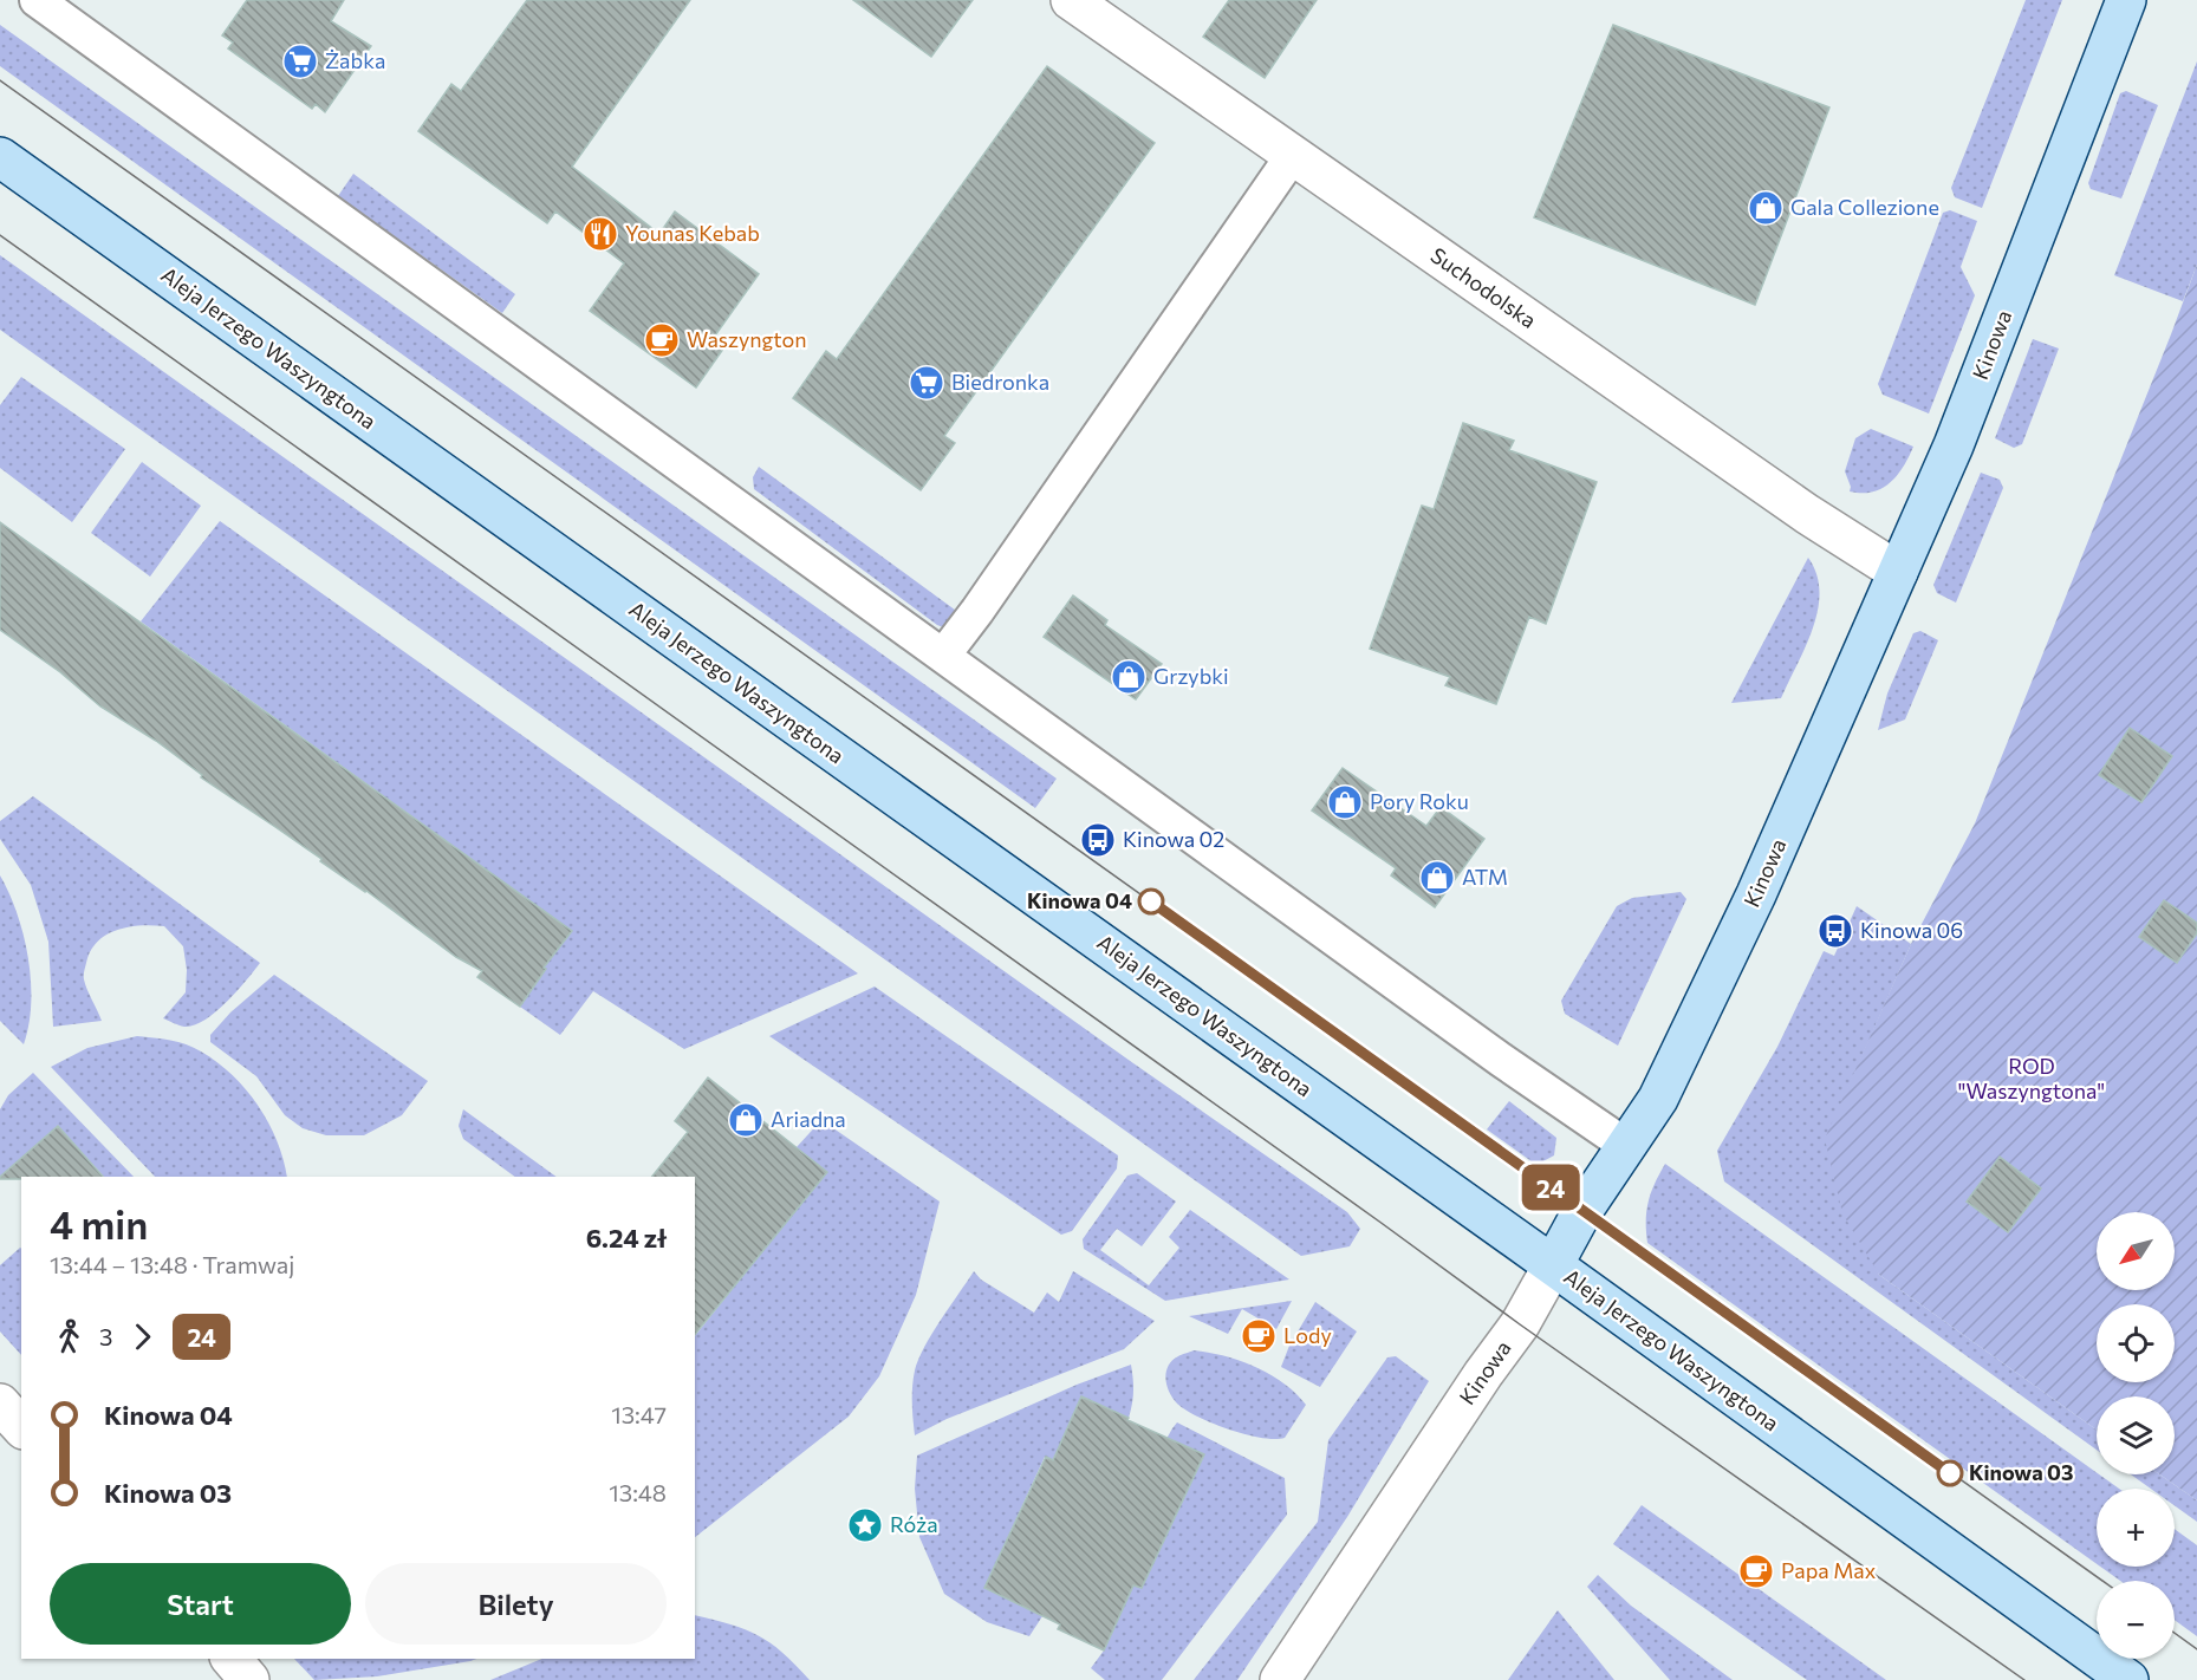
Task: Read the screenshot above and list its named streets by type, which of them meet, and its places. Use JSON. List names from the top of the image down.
{
  "streets": {
    "main road": ["Kinowa", "Aleja Jerzego Waszyngtona"],
    "street": ["Suchodolska"]
  },
  "crossings": [
    ["Suchodolska", "Kinowa"],
    ["Kinowa", "Aleja Jerzego Waszyngtona"]
  ],
  "parks": ["ROD \"Waszyngtona\""],
  "places": {
    "supermarket": ["Żabka", "Biedronka"],
    "shop": [
      "Gala Collezione",
      "Grzybki",
      "Pory Roku",
      "ATM",
      "Ariadna"
    ],
    "restaurant": ["Younas Kebab"],
    "cafe": ["Waszyngton", "Lody", "Papa Max"],
    "bus stop": ["Kinowa 02", "Kinowa 06"],
    "other": ["Kinowa 04", "Kinowa 03"],
    "place": ["Róża"]
  },
  "lines": ["tram line 24"],
  "north": "bottom left",
  "page": {
    "on_map": "24",
    "heading": ["4 min", "13:44 – 13:48 · Tramwaj", "6.24 zł"],
    "map_buttons": ["+", "−"],
    "legs": ["3", "24"],
    "list": [
      {
        "name": "Kinowa 04",
        "value": "13:47"
      },
      {
        "name": "Kinowa 03",
        "value": "13:48"
      }
    ],
    "buttons": ["Start", "Bilety"]
  }
}
